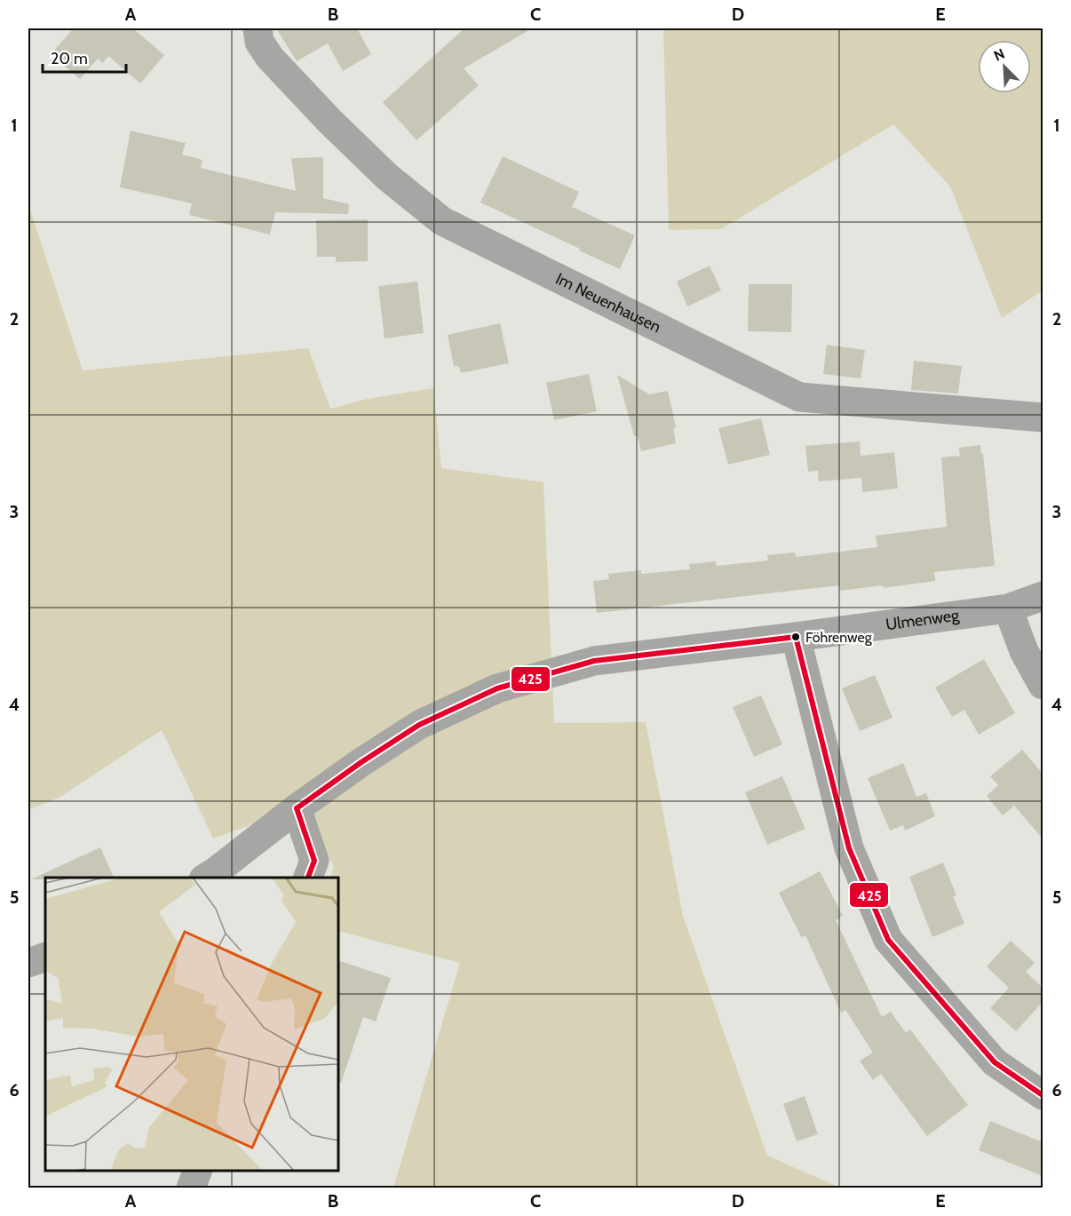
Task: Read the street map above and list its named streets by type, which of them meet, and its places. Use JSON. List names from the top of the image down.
{
  "streets": {
    "street": ["Im Neuenhausen", "Ulmenweg"]
  },
  "places": ["Föhrenweg"],
  "lines": ["transit line 425"],
  "scale_bar": "20 m",
  "north": "top left",
  "grid": {
    "columns": [
      "A",
      "B",
      "C",
      "D",
      "E"
    ],
    "rows": [
      "1",
      "2",
      "3",
      "4",
      "5",
      "6"
    ]
  }
}
